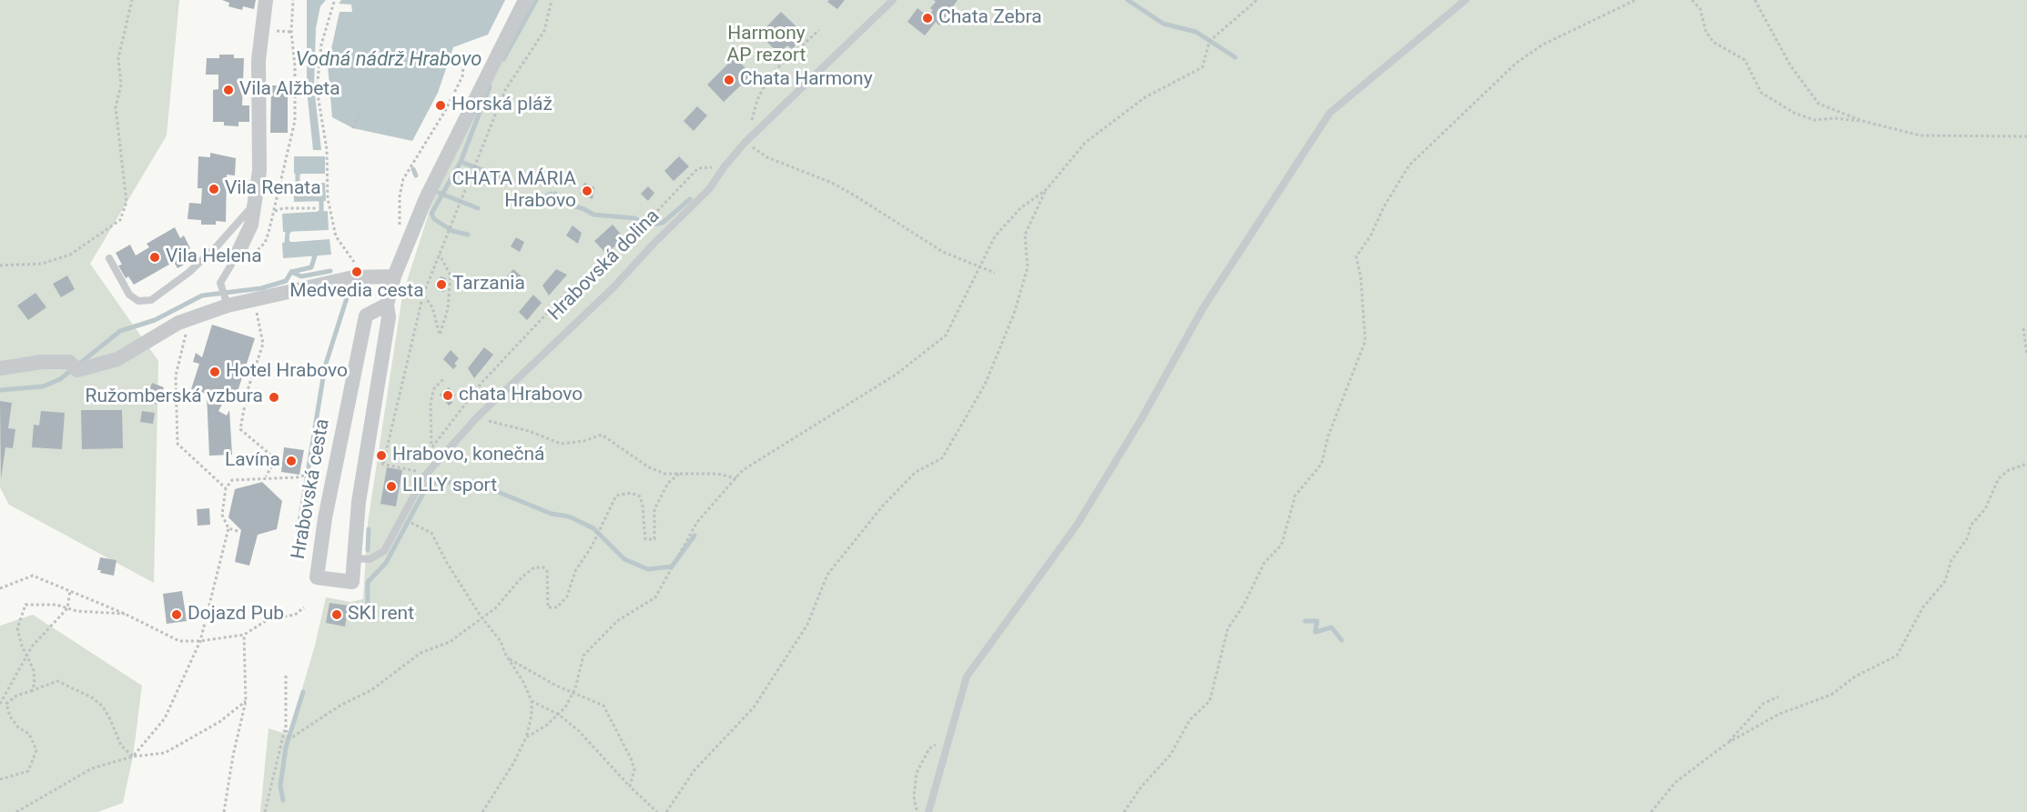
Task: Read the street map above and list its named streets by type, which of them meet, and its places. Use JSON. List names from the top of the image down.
{
  "streets": {
    "street": ["Hrabovská cesta"],
    "lane": ["Hrabovská dolina"]
  },
  "crossings": [
    ["Hrabovská dolina", "Hrabovská cesta"]
  ],
  "water": ["Vodná nádrž Hrabovo"],
  "parks": ["Harmony AP rezort"],
  "places": [
    "Chata Zebra",
    "Chata Harmony",
    "Vila Alžbeta",
    "Horská pláž",
    "Vila Renata",
    "CHATA MÁRIA Hrabovo",
    "Vila Helena",
    "Medvedia cesta",
    "Tarzania",
    "Hotel Hrabovo",
    "chata Hrabovo",
    "Ružomberská vzbura",
    "Hrabovo, konečná",
    "Lavína",
    "LILLY sport",
    "Dojazd Pub",
    "SKI rent"
  ]
}
